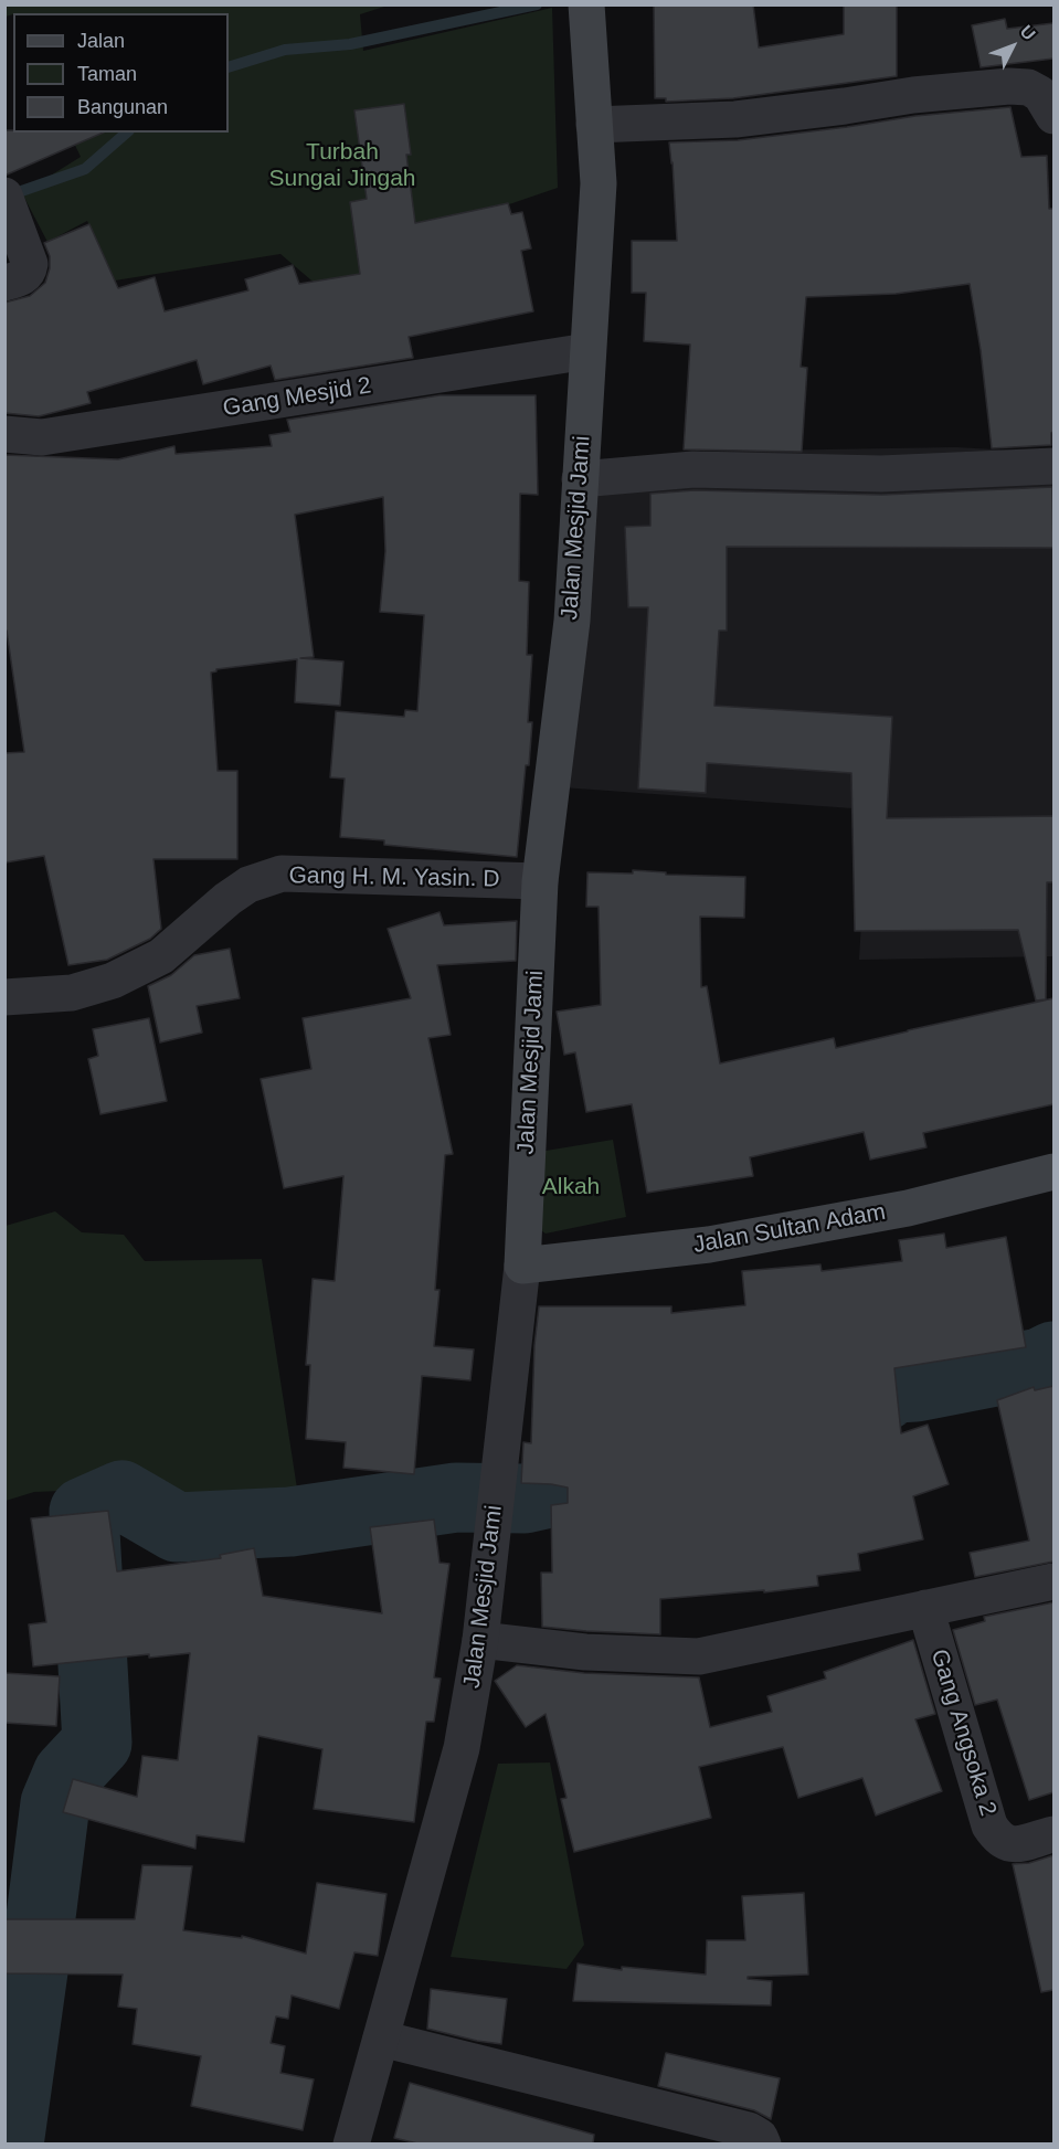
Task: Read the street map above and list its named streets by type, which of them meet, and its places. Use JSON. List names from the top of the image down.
{
  "streets": {
    "main road": ["Jalan Mesjid Jami", "Jalan Sultan Adam"],
    "street": ["Gang Mesjid 2", "Gang H. M. Yasin. D", "Gang Angsoka 2"]
  },
  "crossings": [
    ["Gang Mesjid 2", "Jalan Mesjid Jami"],
    ["Jalan Mesjid Jami", "Gang H. M. Yasin. D"],
    ["Jalan Mesjid Jami", "Jalan Sultan Adam"]
  ],
  "parks": ["Turbah Sungai Jingah", "Alkah"],
  "legend": ["Jalan", "Taman", "Bangunan"],
  "north": "top right"
}
